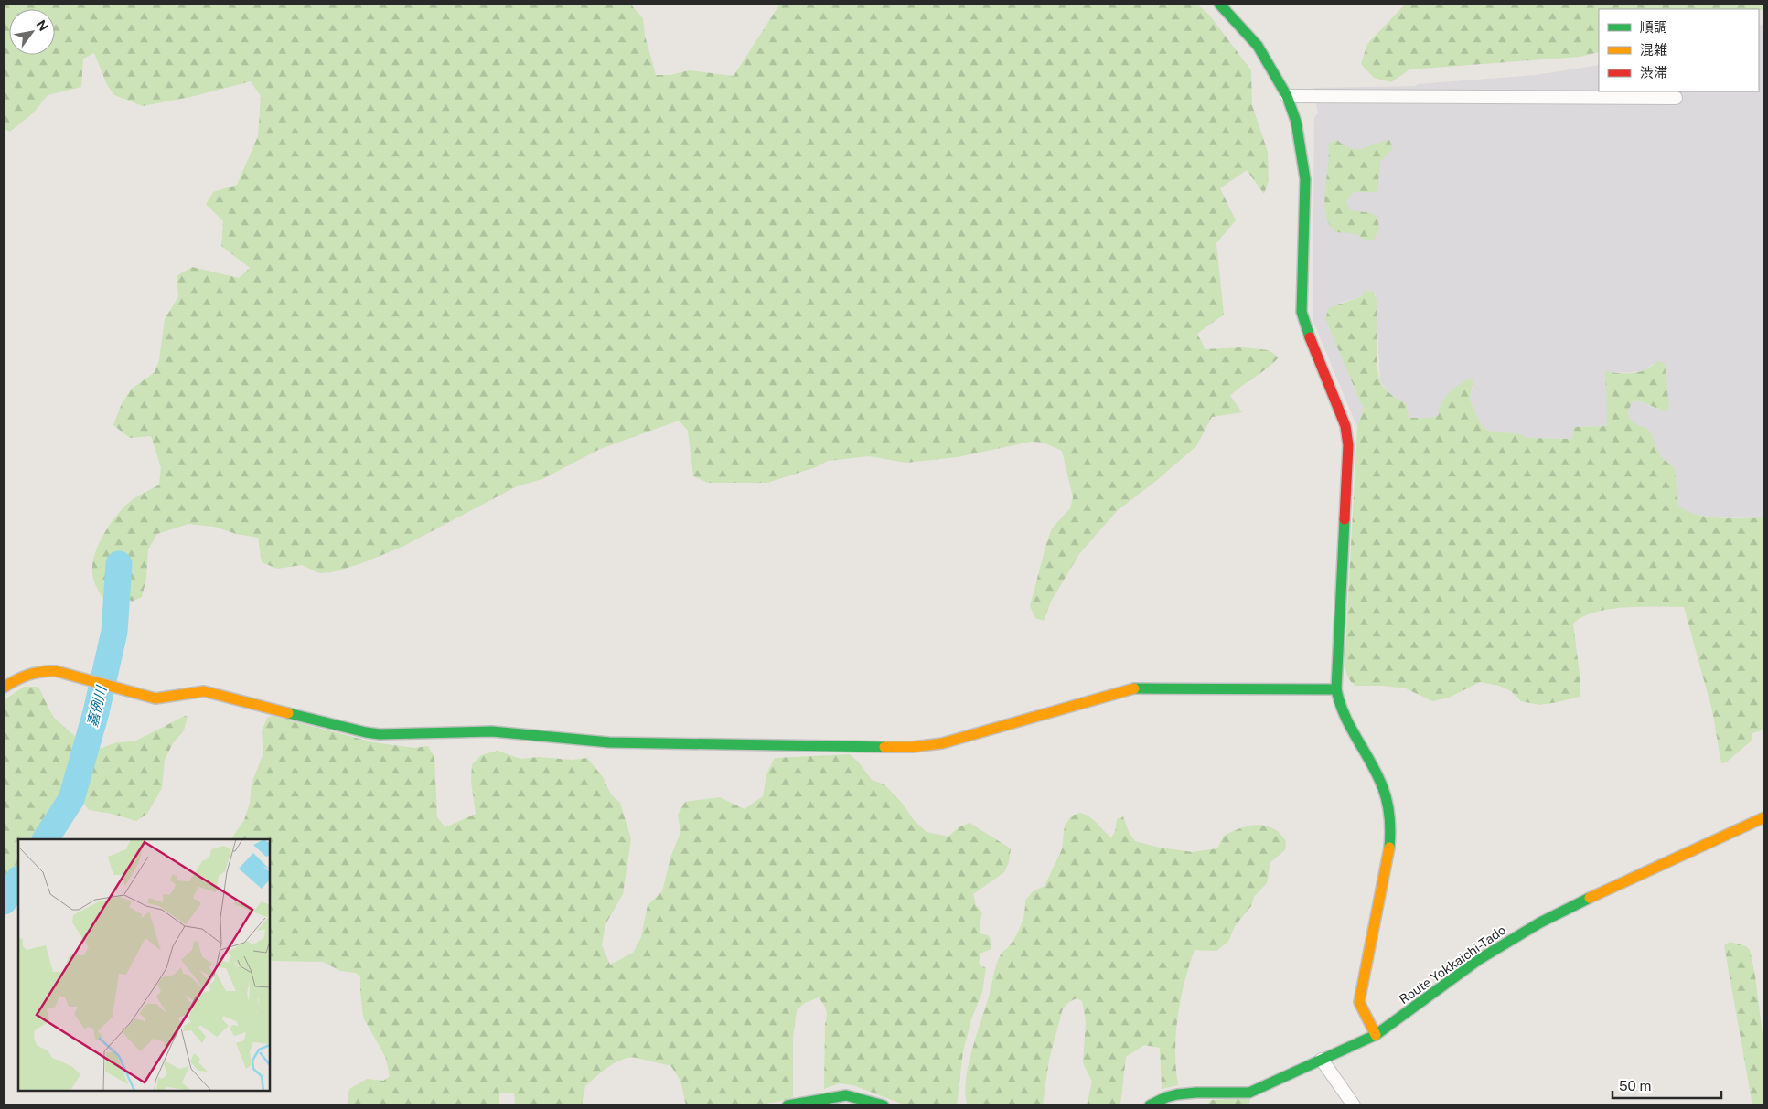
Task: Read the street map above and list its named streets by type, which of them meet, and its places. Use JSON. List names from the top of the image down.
{
  "streets": {
    "street": ["Route Yokkaichi-Tado"]
  },
  "water": ["嘉例川"],
  "legend": ["順調", "混雑", "渋滞"],
  "scale_bar": "50 m",
  "north": "top right"
}
